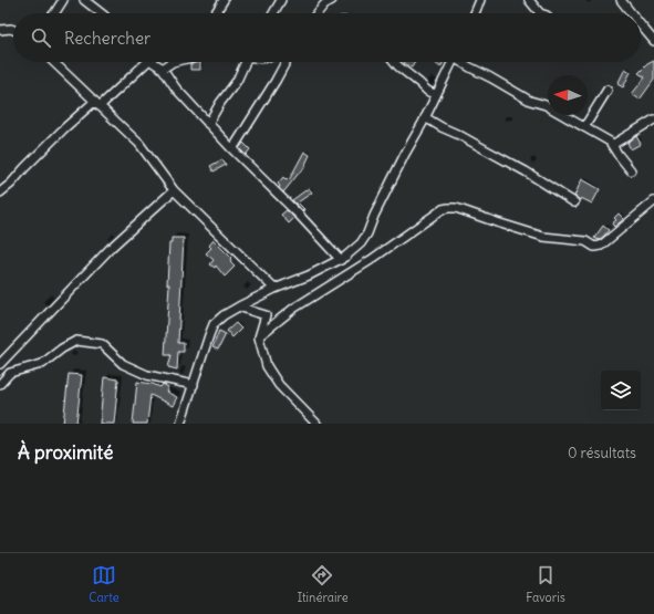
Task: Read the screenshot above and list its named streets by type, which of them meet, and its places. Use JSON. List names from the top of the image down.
{
  "north": "left",
  "page": {
    "search": "Rechercher",
    "heading": ["À proximité", "0 résultats"],
    "nav": ["Carte", "Itinéraire", "Favoris"]
  }
}
